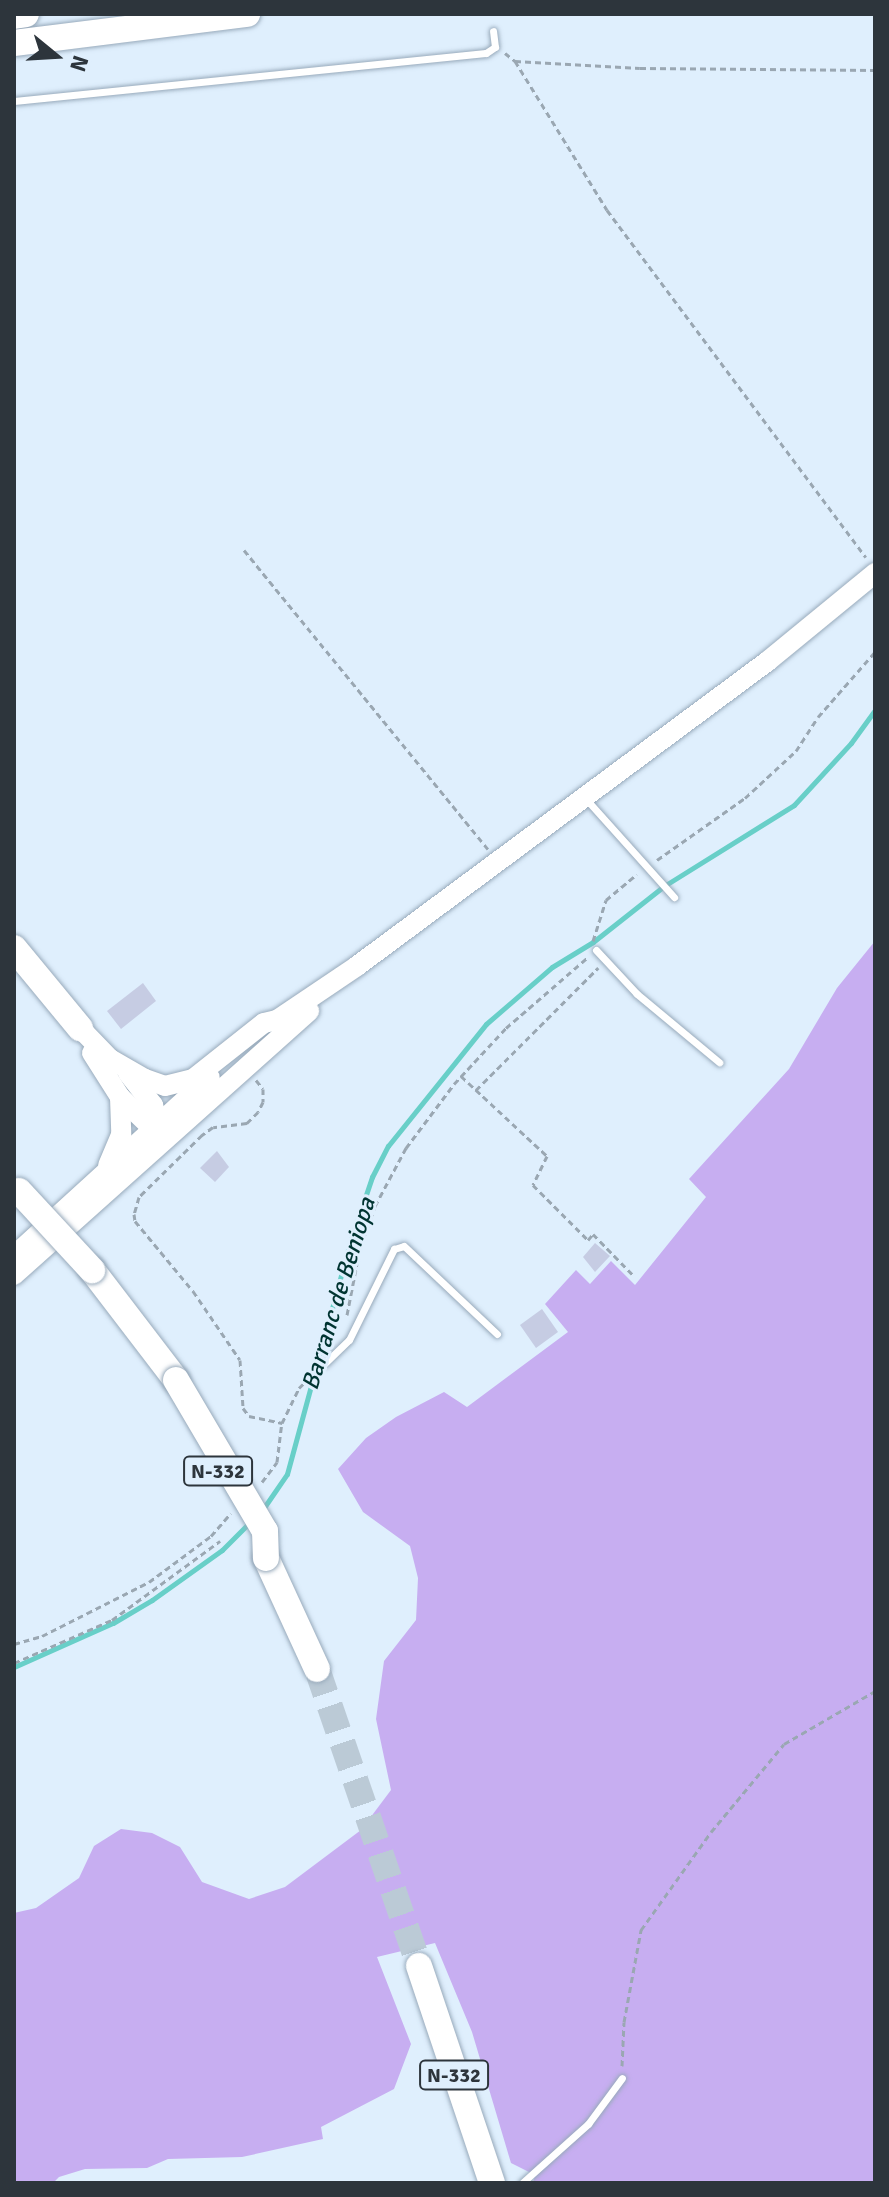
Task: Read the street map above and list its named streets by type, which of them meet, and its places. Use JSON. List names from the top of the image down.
{
  "streets": {
    "highway": ["N-332"]
  },
  "water": ["Barranc de Beniopa"],
  "north": "right"
}
